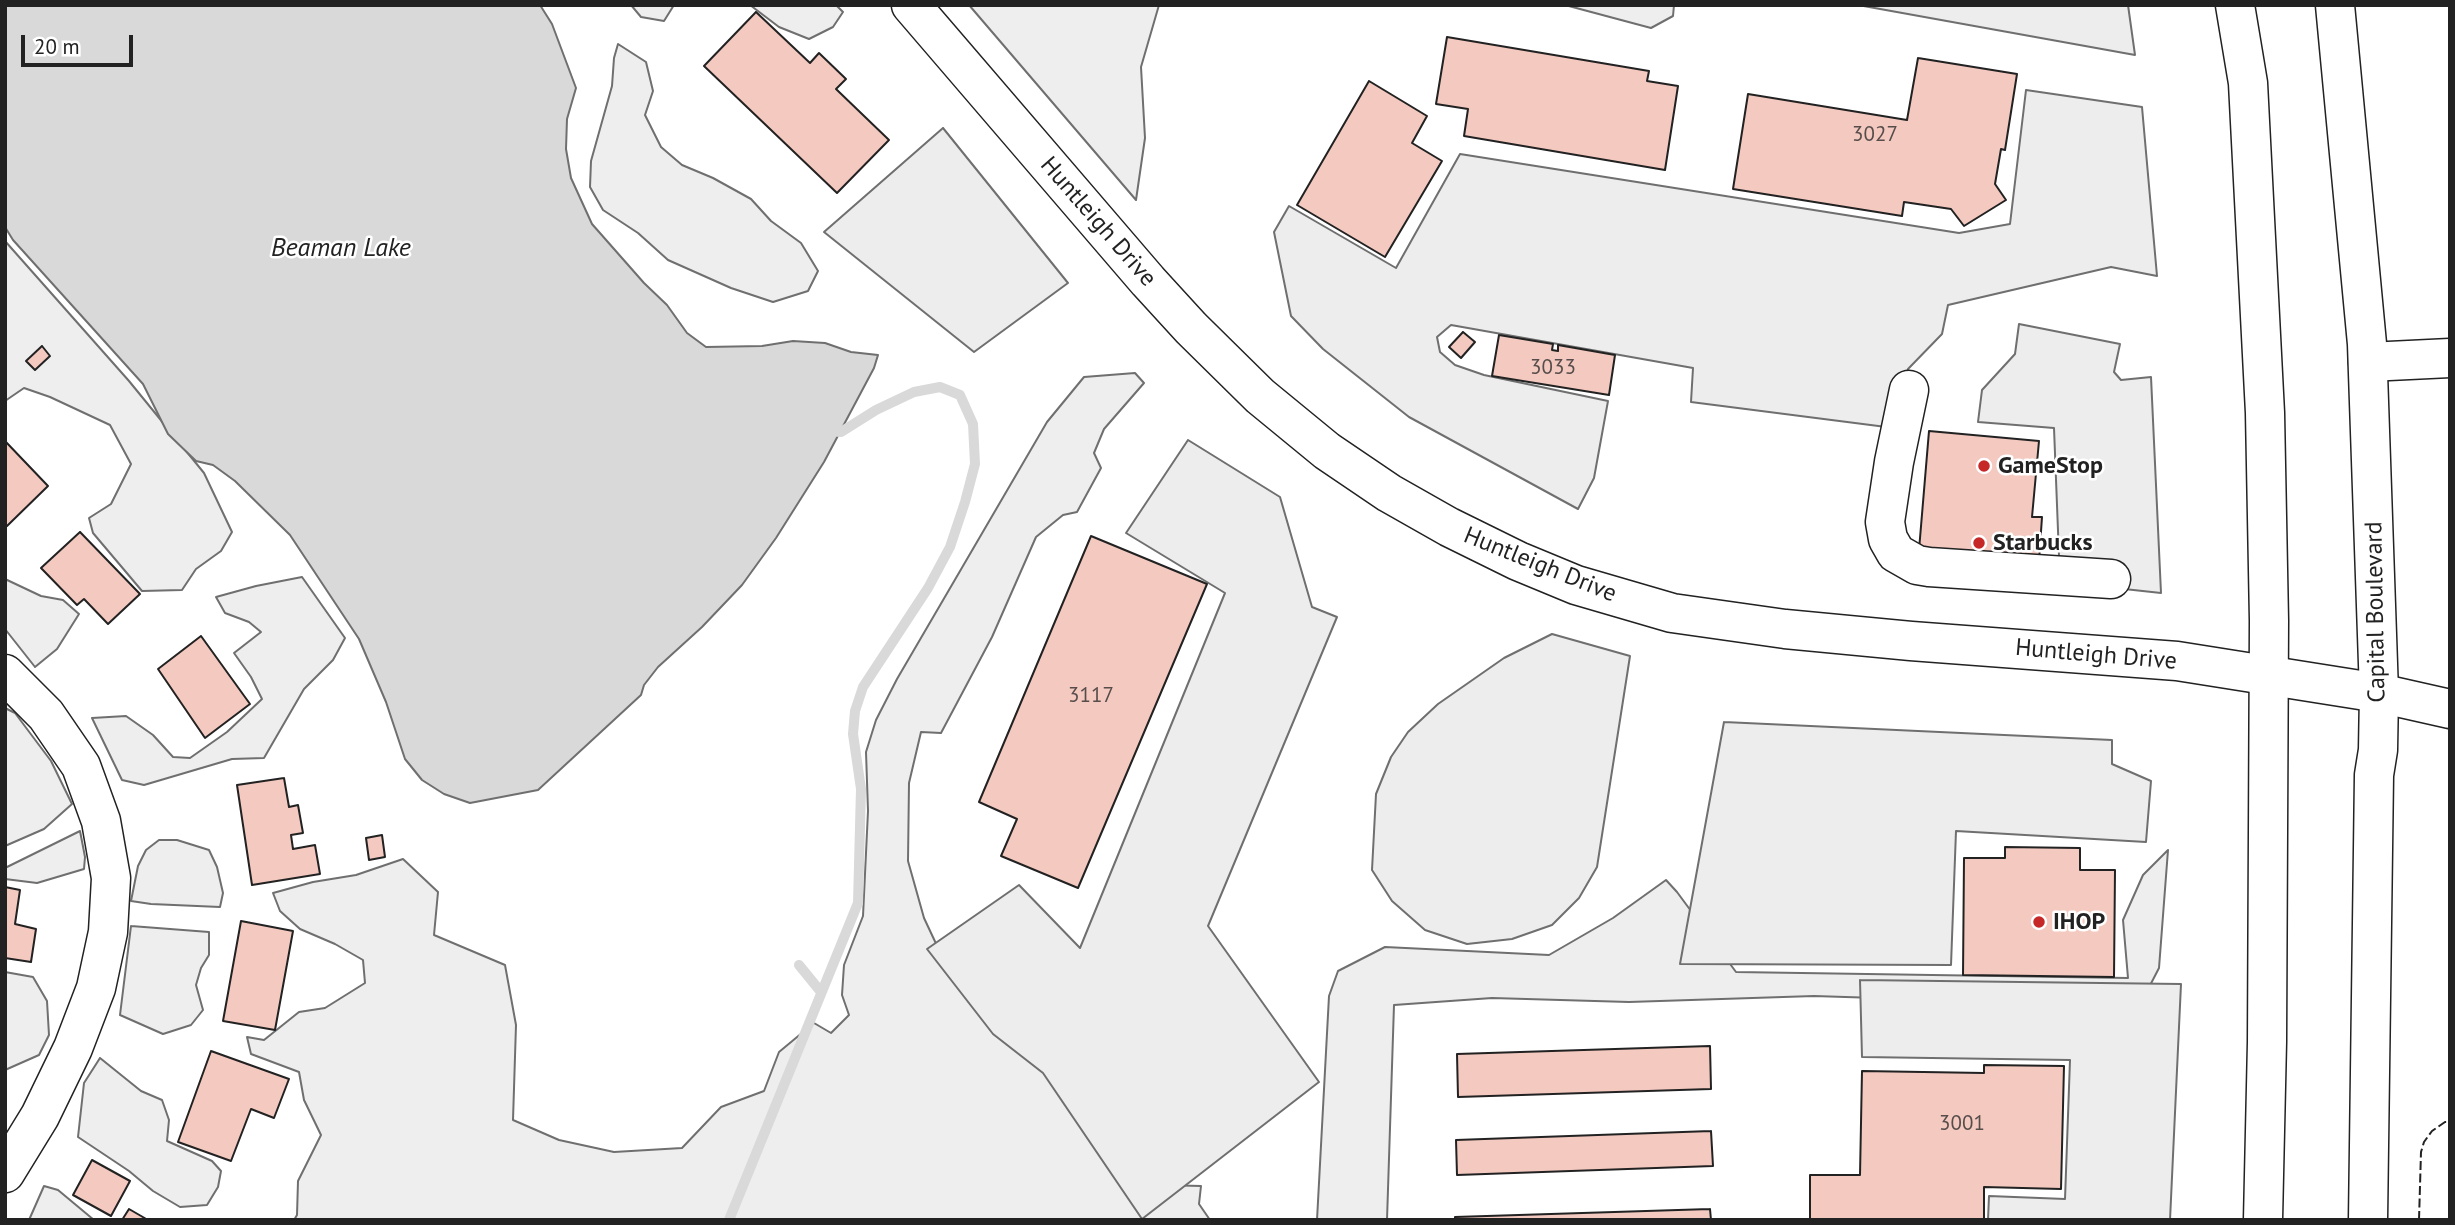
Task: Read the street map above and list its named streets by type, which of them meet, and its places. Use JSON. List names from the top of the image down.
{
  "streets": {
    "main road": ["Huntleigh Drive", "Capital Boulevard"]
  },
  "crossings": [
    ["Huntleigh Drive", "Capital Boulevard"]
  ],
  "water": ["Beaman Lake"],
  "places": ["GameStop", "Starbucks", "IHOP"],
  "house_numbers": [
    "3027",
    "3033",
    "3117",
    "3001"
  ],
  "scale_bar": "20 m"
}
